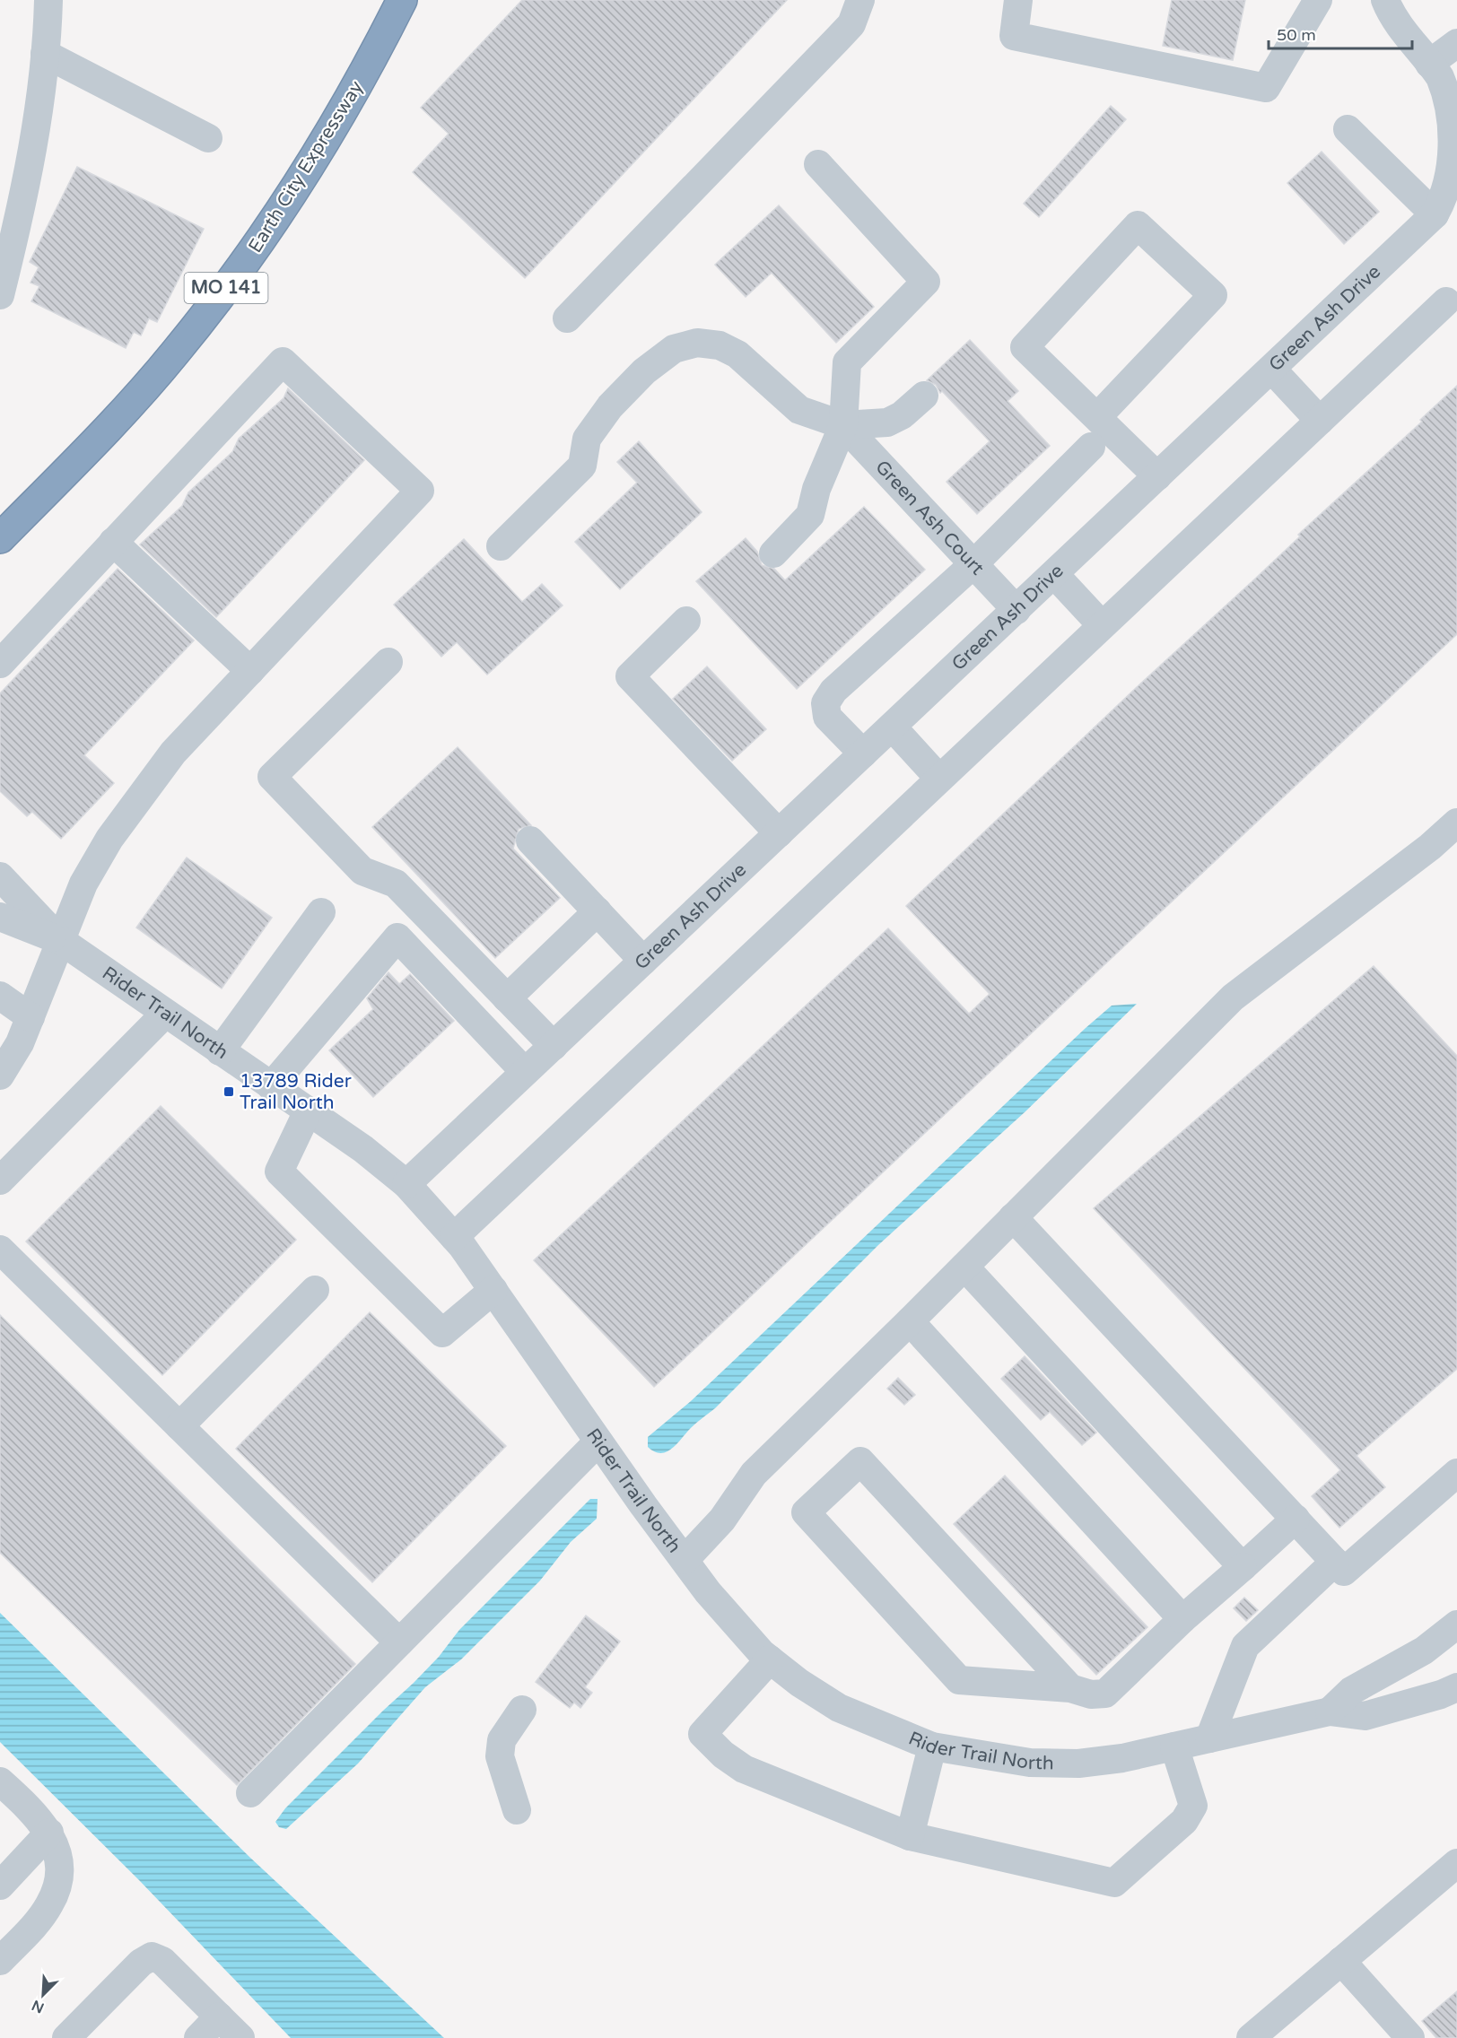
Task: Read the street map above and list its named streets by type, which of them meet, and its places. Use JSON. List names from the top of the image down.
{
  "streets": {
    "highway": ["Earth City Expressway", "MO 141"],
    "street": ["Green Ash Drive", "Green Ash Court", "Rider Trail North"]
  },
  "crossings": [
    ["Green Ash Drive", "Green Ash Court"],
    ["Green Ash Drive", "Rider Trail North"]
  ],
  "places": {
    "transit": ["13789 Rider Trail North"]
  },
  "scale_bar": "50 m",
  "north": "bottom left"
}
